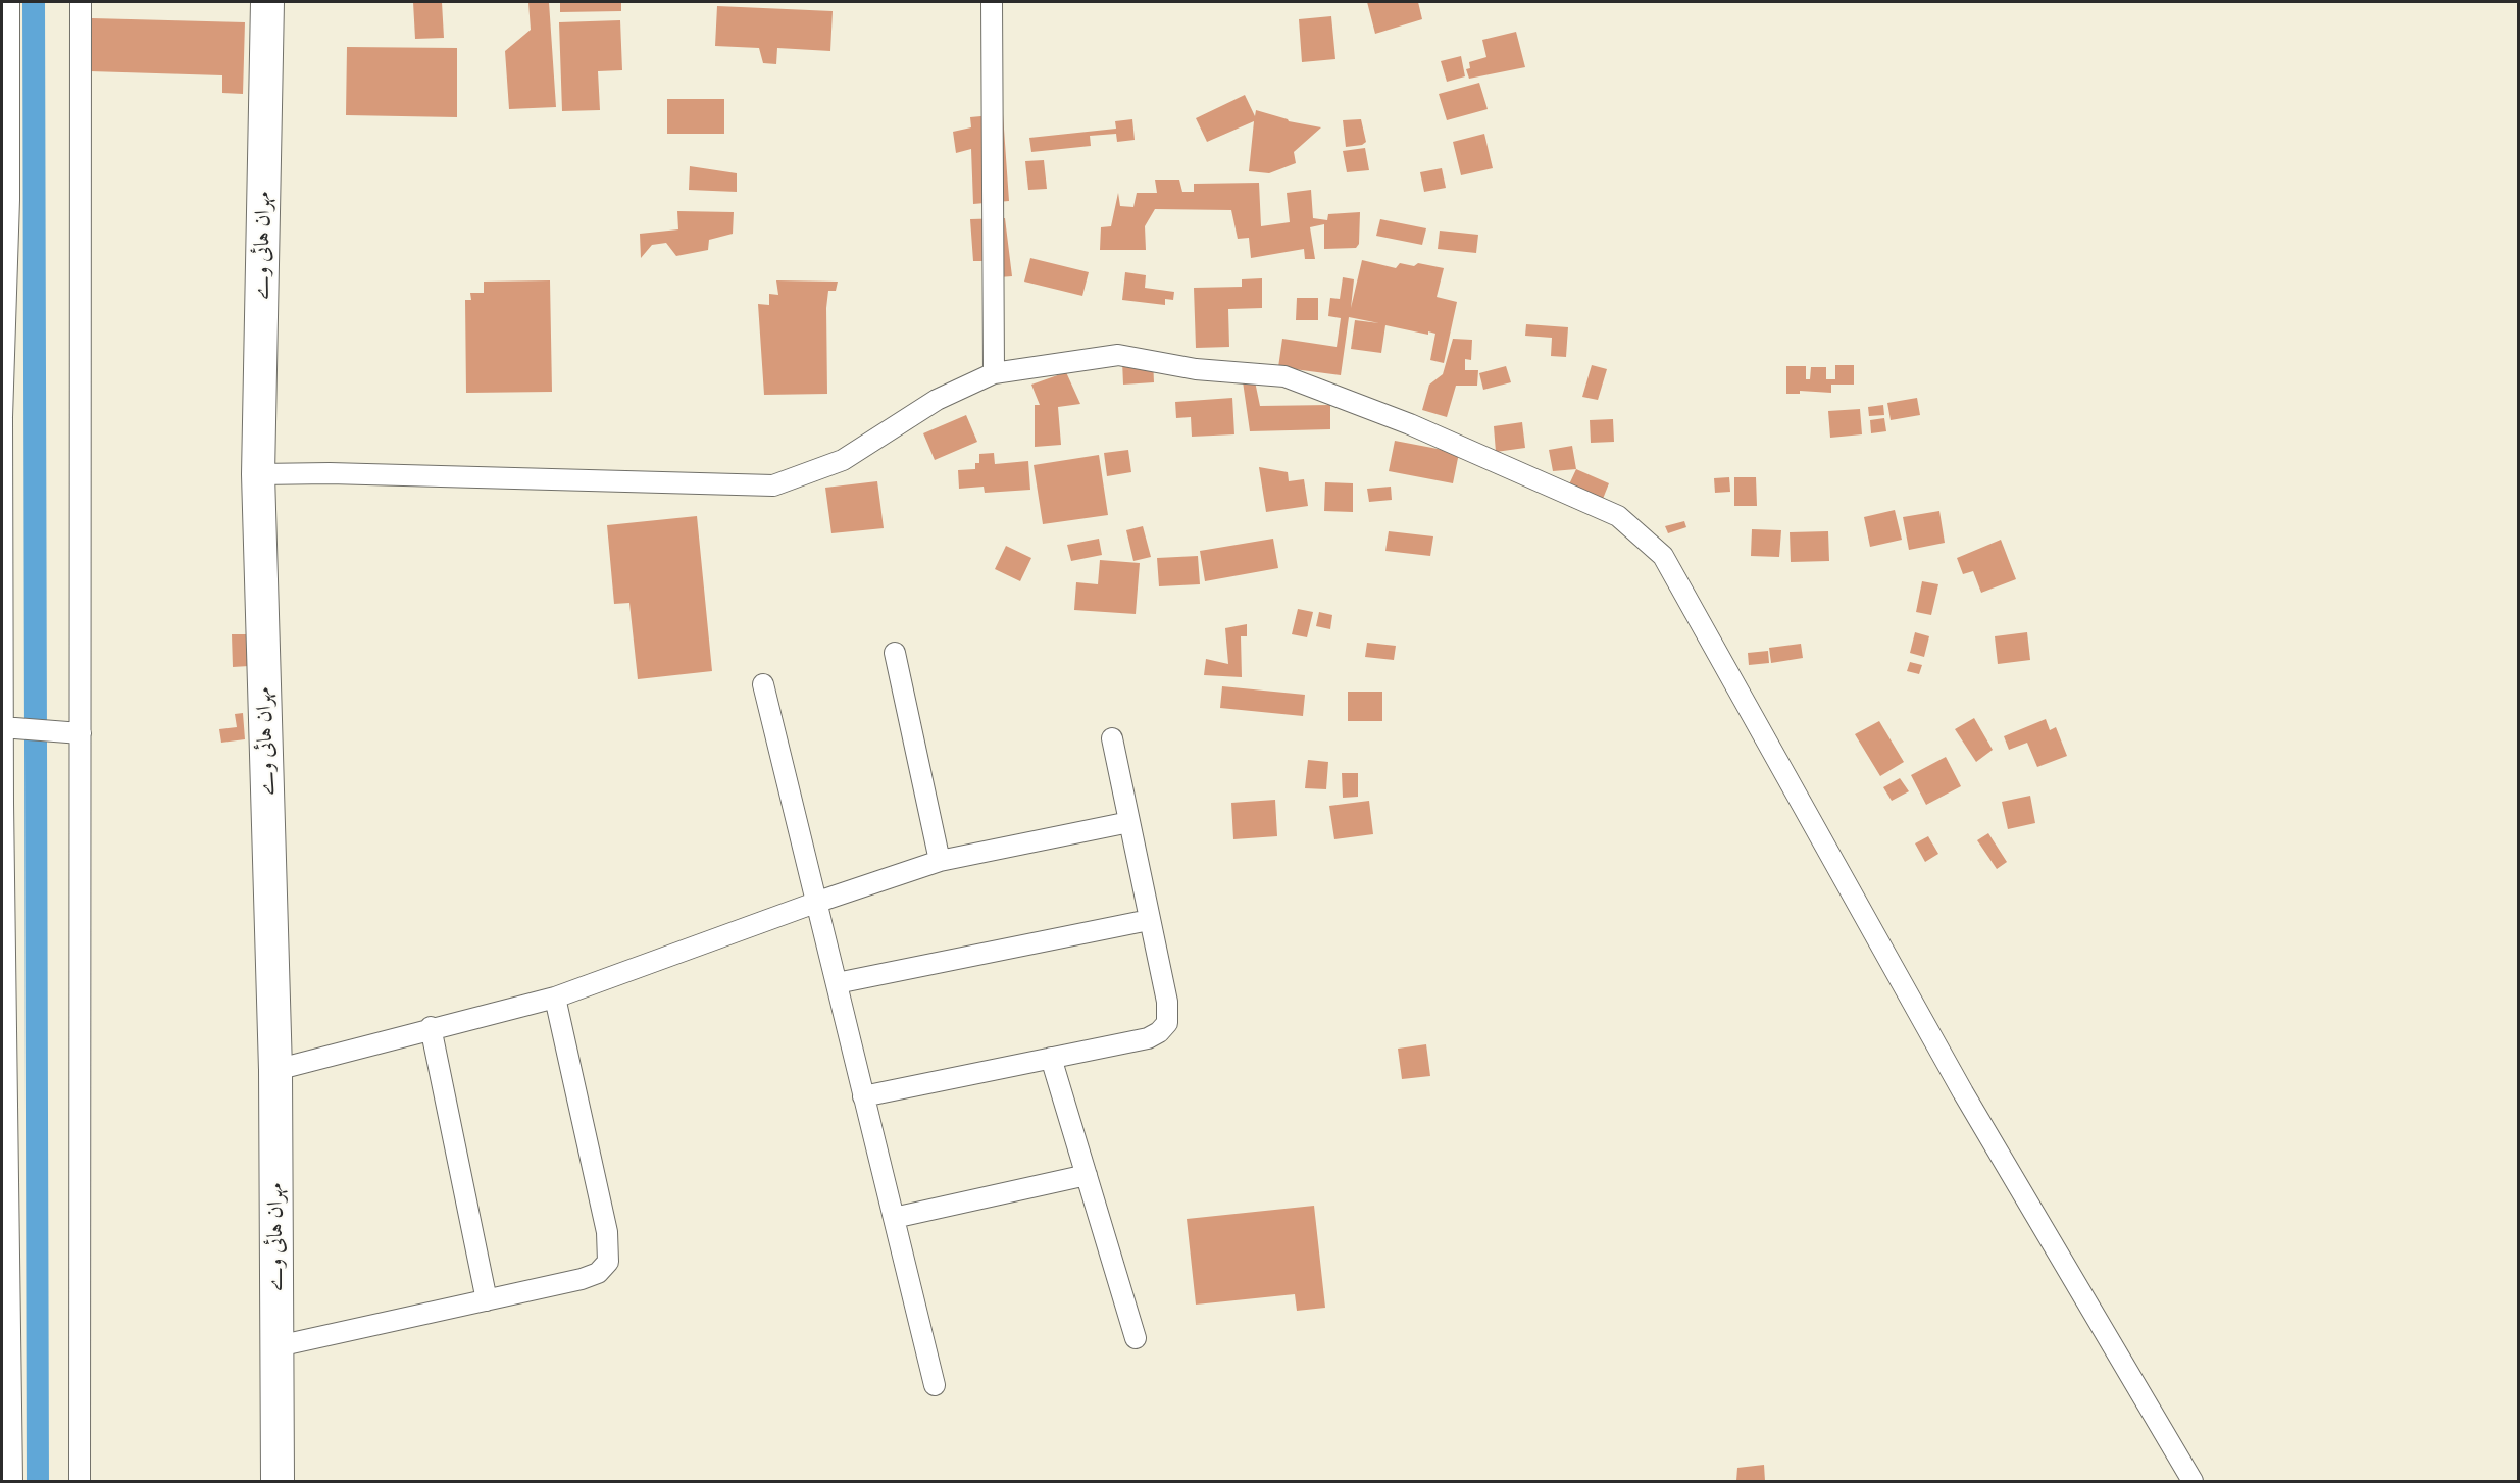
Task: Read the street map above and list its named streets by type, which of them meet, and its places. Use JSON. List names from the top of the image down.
{
  "streets": {
    "main road": ["مہران ہائی وے"]
  }
}
